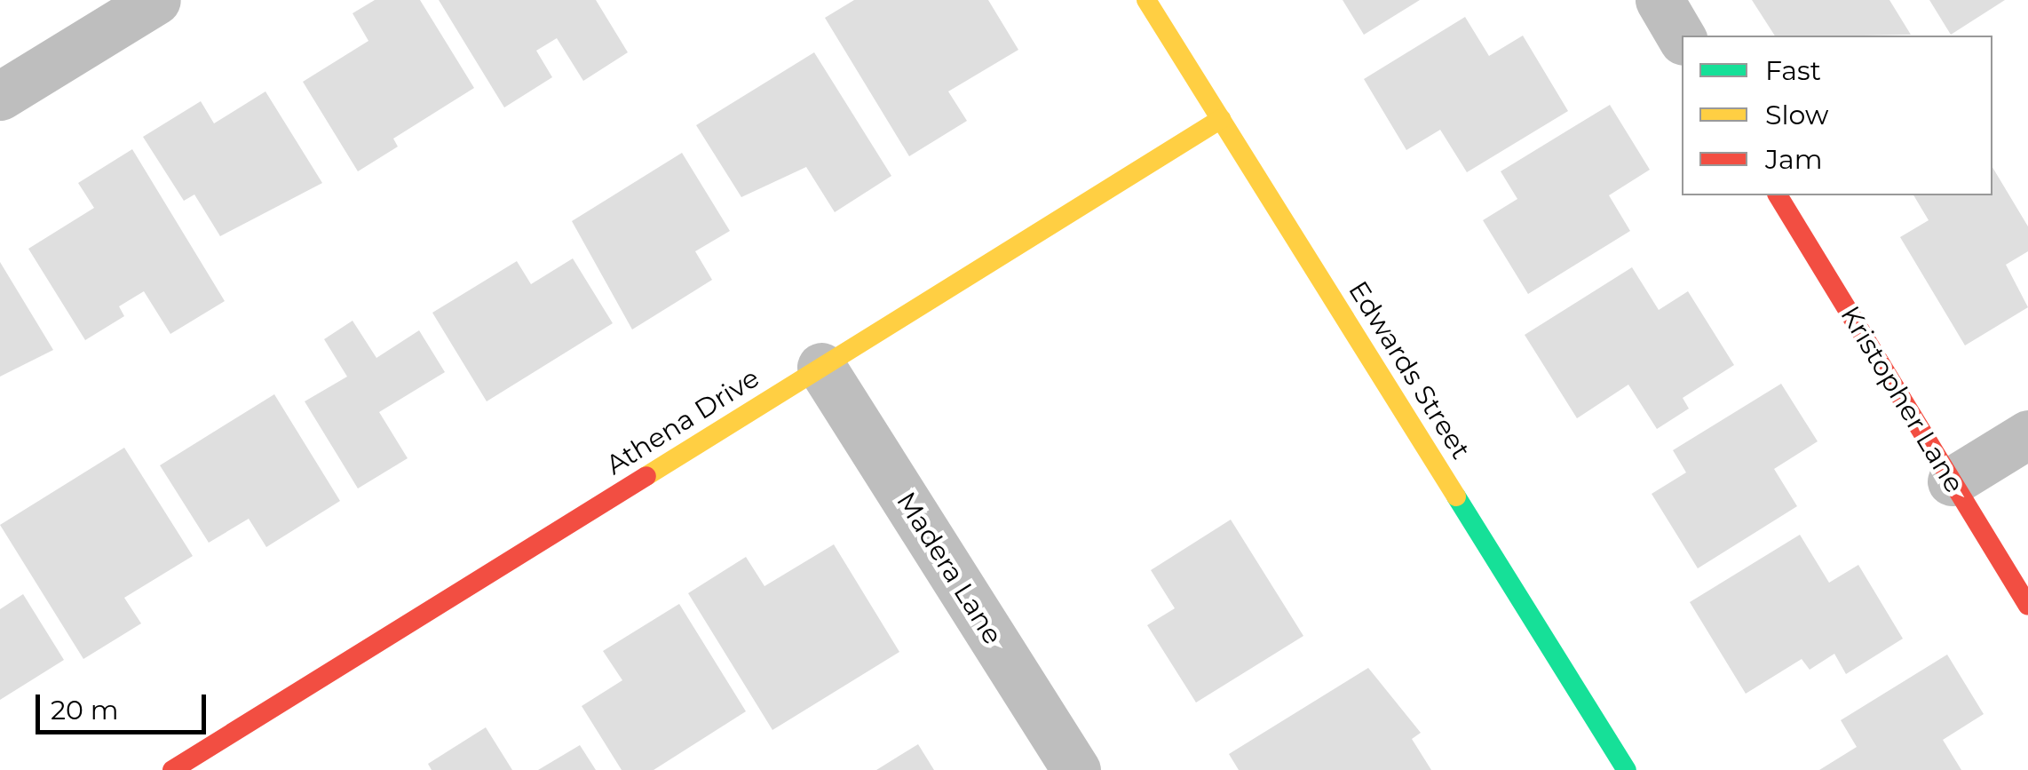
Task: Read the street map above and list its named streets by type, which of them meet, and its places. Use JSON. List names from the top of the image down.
{
  "streets": {
    "street": [
      "Edwards Street",
      "Kristopher Lane",
      "Athena Drive",
      "Madera Lane"
    ]
  },
  "crossings": [
    ["Edwards Street", "Athena Drive"],
    ["Athena Drive", "Madera Lane"]
  ],
  "legend": ["Fast", "Slow", "Jam"],
  "scale_bar": "20 m"
}
